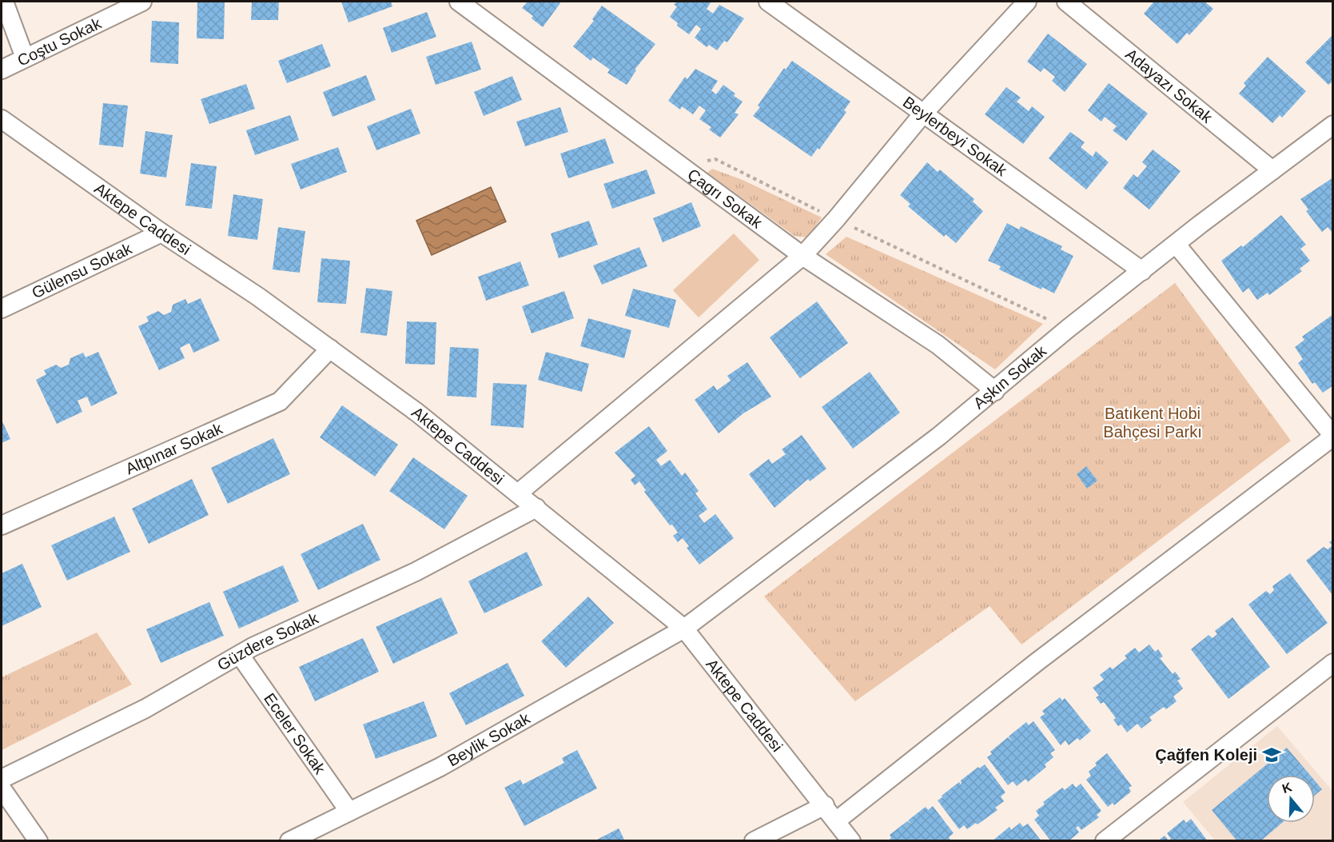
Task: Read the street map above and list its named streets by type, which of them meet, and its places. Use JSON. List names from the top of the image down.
{
  "streets": {
    "street": [
      "Coştu Sokak",
      "Adayazı Sokak",
      "Beylerbeyi Sokak",
      "Çagrı Sokak",
      "Aktepe Caddesi",
      "Gülensu Sokak",
      "Aşkın Sokak",
      "Altpınar Sokak",
      "Güzdere Sokak",
      "Eceler Sokak",
      "Beylik Sokak"
    ]
  },
  "crossings": [
    ["Adayazı Sokak", "Aşkın Sokak"],
    ["Beylerbeyi Sokak", "Aşkın Sokak"],
    ["Çagrı Sokak", "Aşkın Sokak"],
    ["Aktepe Caddesi", "Gülensu Sokak"],
    ["Aktepe Caddesi", "Aşkın Sokak"],
    ["Aktepe Caddesi", "Altpınar Sokak"],
    ["Aktepe Caddesi", "Güzdere Sokak"],
    ["Aktepe Caddesi", "Beylik Sokak"],
    ["Aşkın Sokak", "Beylik Sokak"],
    ["Güzdere Sokak", "Eceler Sokak"],
    ["Eceler Sokak", "Beylik Sokak"]
  ],
  "parks": ["Batıkent Hobi Bahçesi Parkı"],
  "places": {
    "school or university": ["Çağfen Koleji"]
  },
  "north": "top"
}
